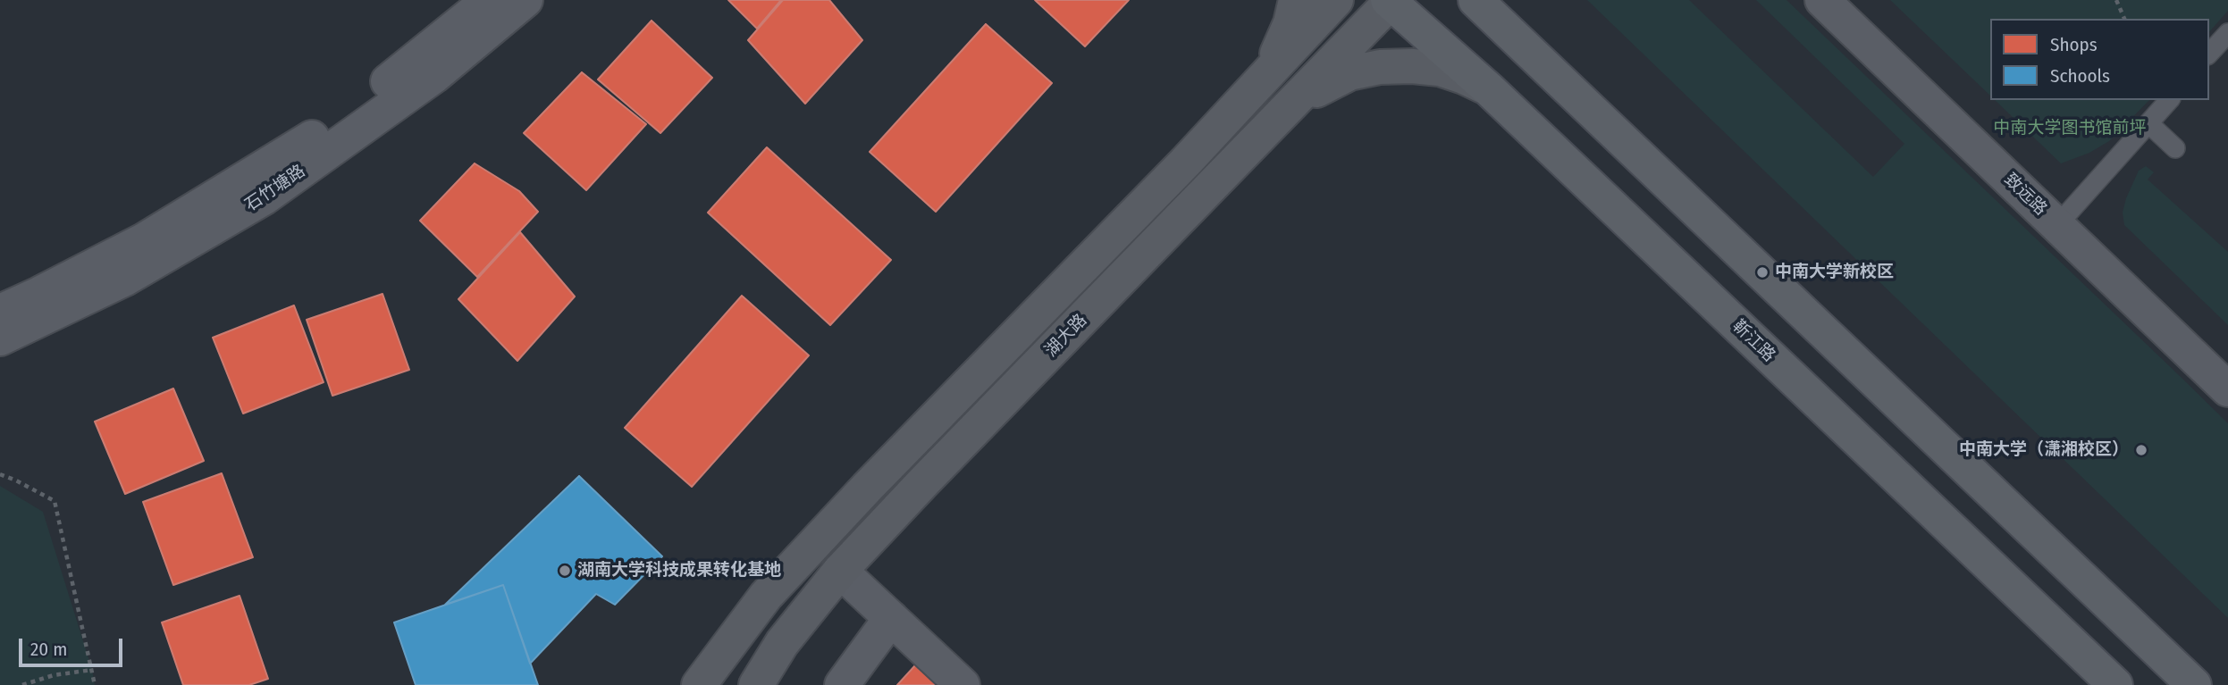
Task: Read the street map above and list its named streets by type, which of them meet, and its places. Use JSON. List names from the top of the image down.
{
  "streets": {
    "main road": ["湖大路", "靳江路"],
    "street": ["石竹塘路", "致远路"]
  },
  "crossings": [
    ["湖大路", "靳江路"]
  ],
  "parks": ["中南大学图书馆前坪"],
  "places": ["中南大学新校区", "中南大学（潇湘校区）", "湖南大学科技成果转化基地"],
  "legend": ["Shops", "Schools"],
  "scale_bar": "20 m"
}
